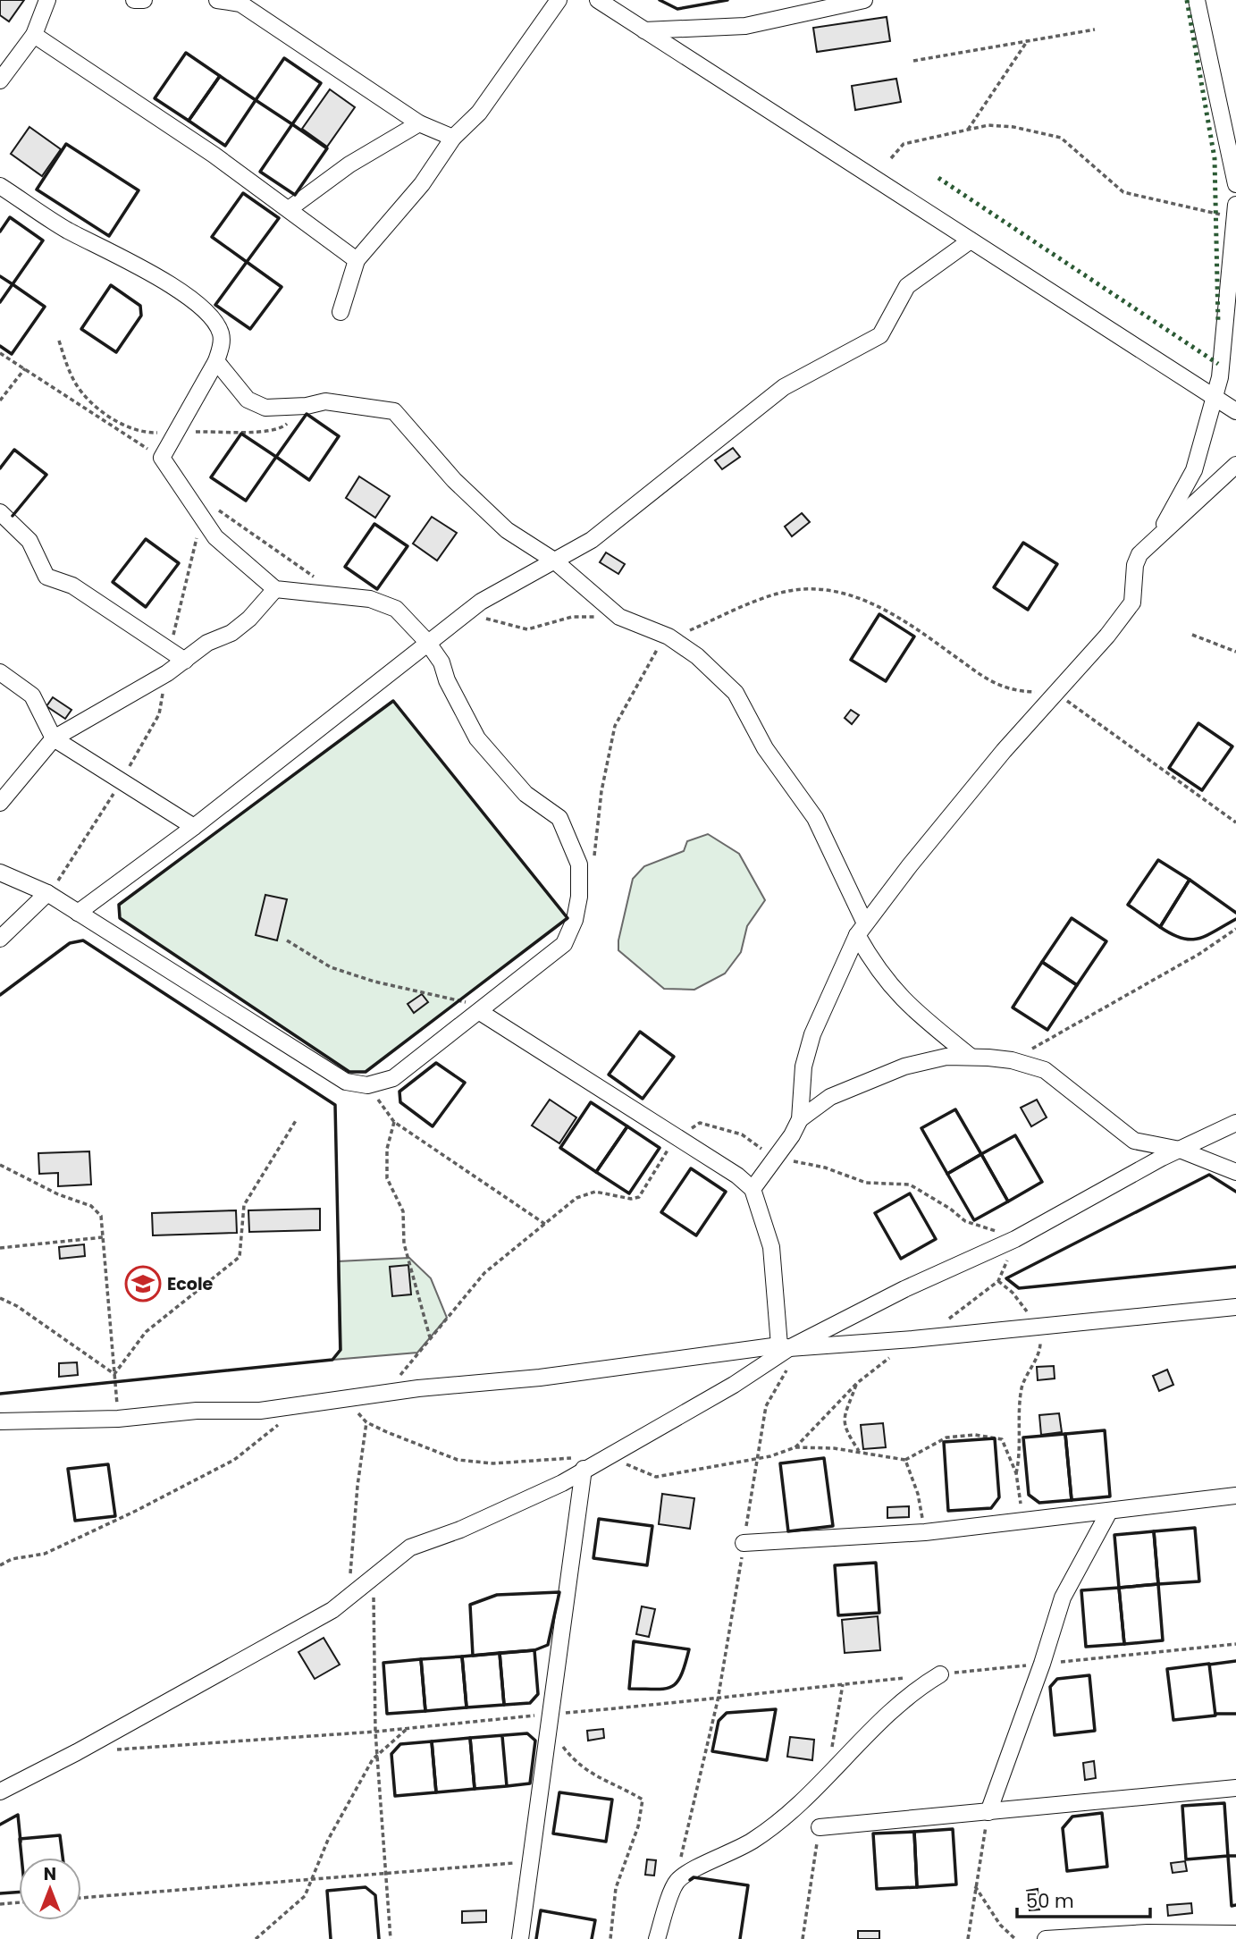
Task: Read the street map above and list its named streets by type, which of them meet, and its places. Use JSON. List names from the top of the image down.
{
  "places": {
    "school or university": ["Ecole"]
  },
  "scale_bar": "50 m",
  "north": "top"
}
